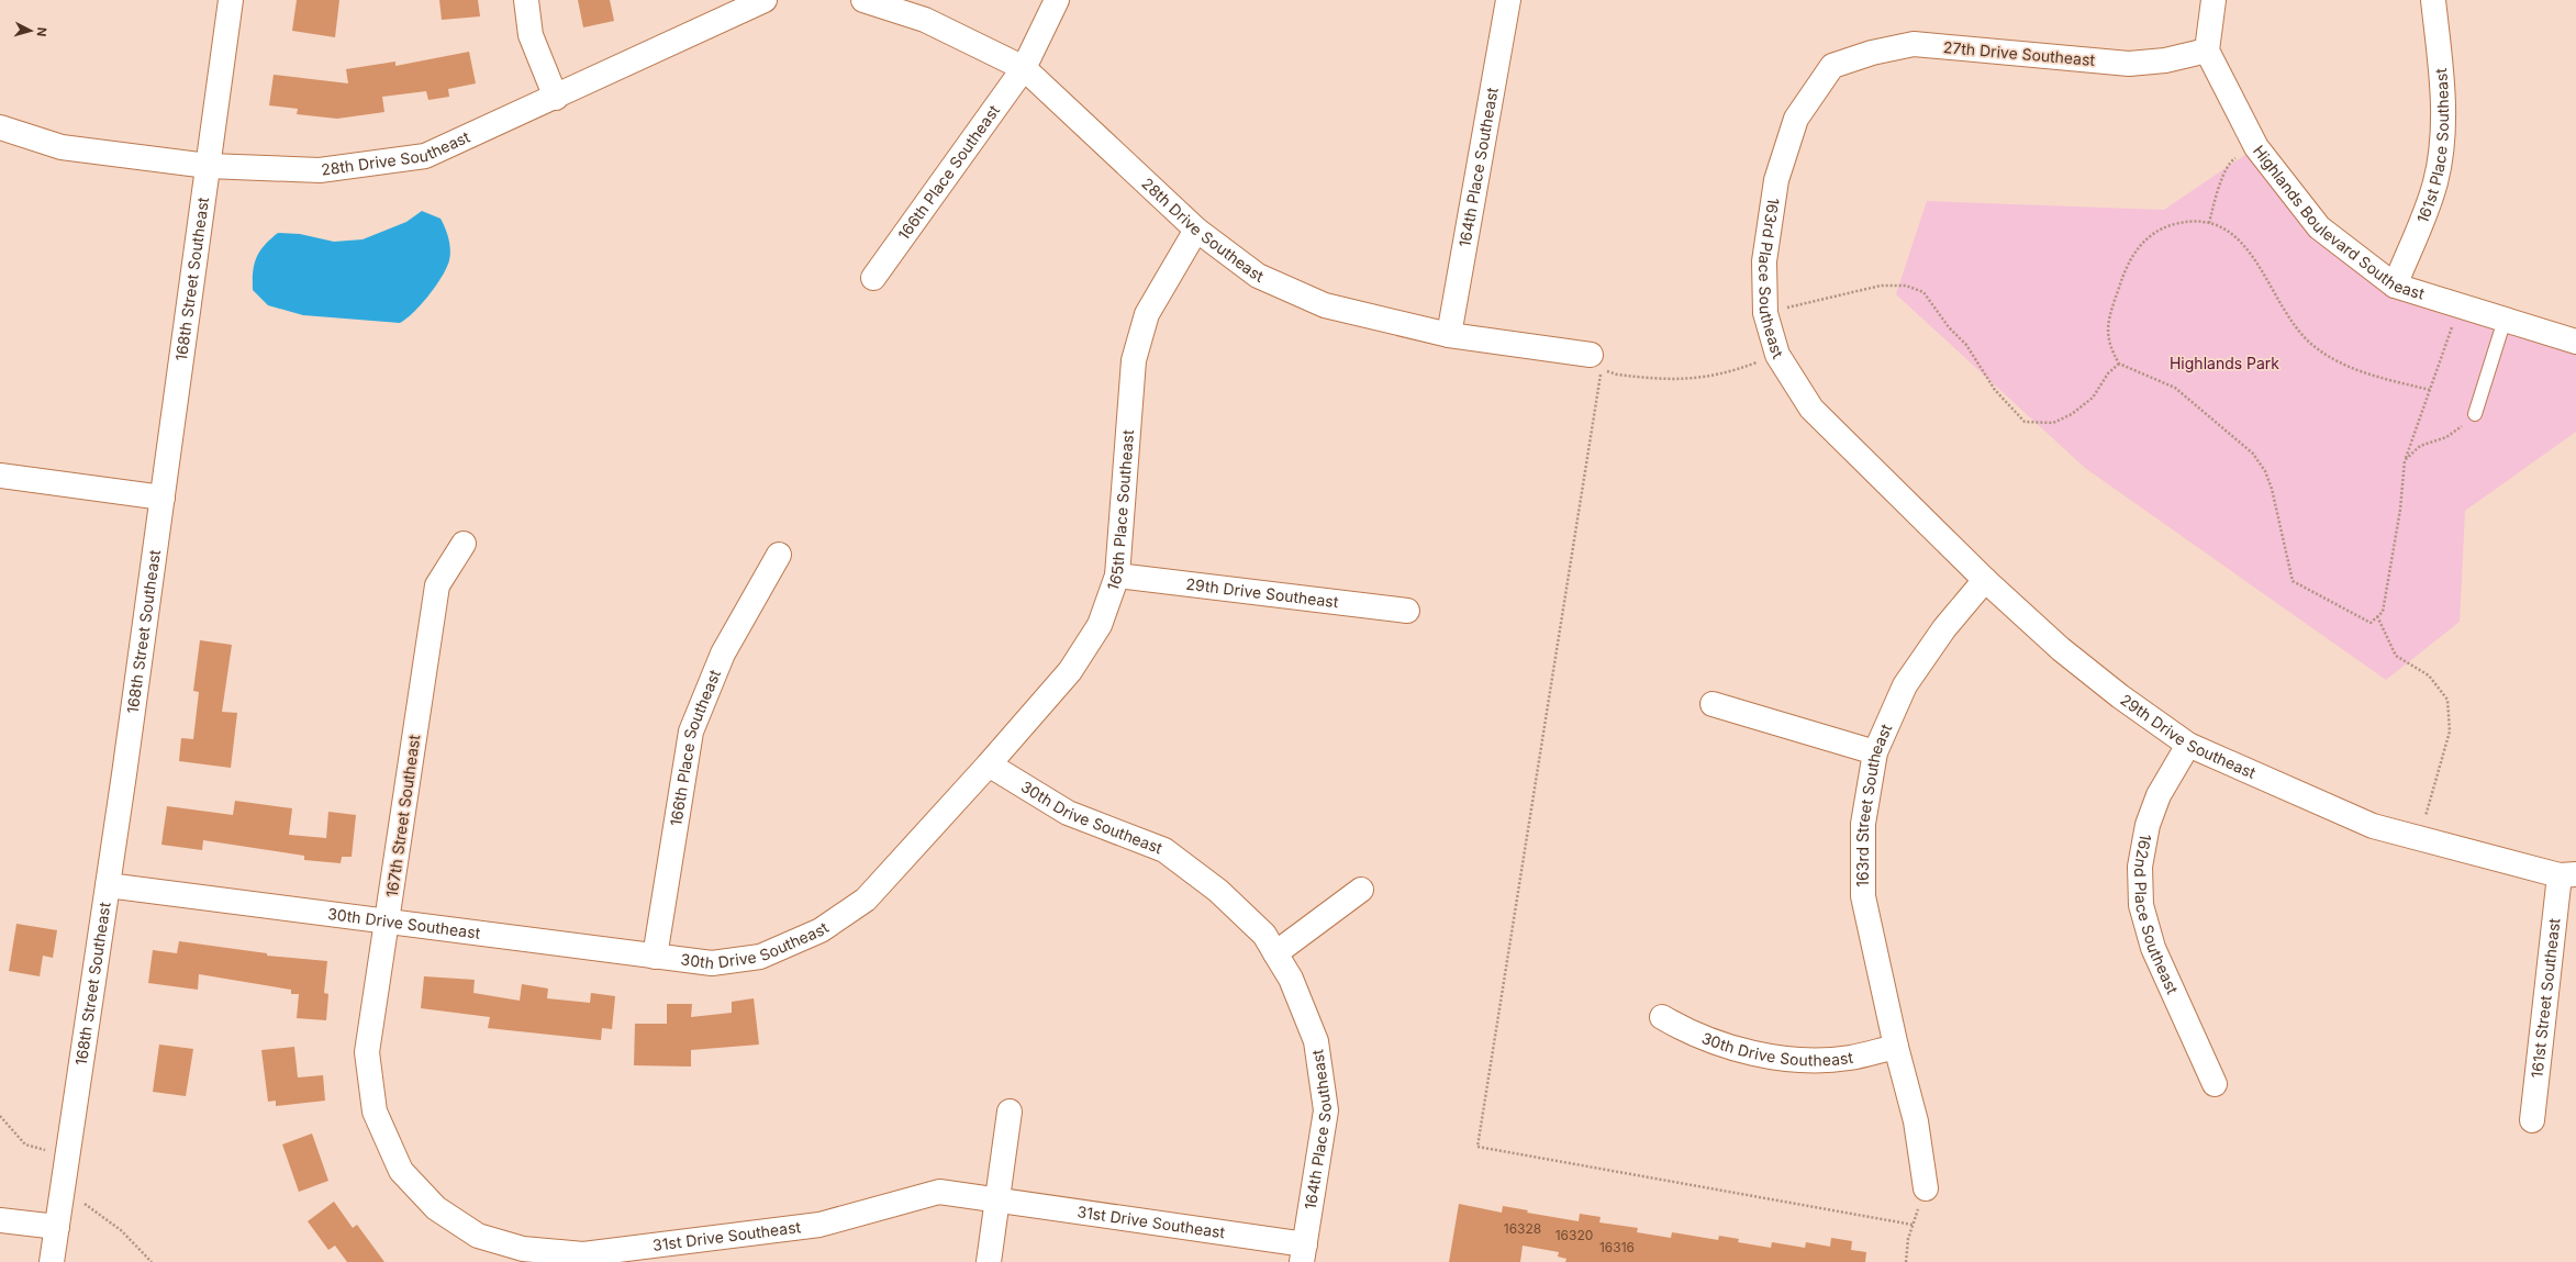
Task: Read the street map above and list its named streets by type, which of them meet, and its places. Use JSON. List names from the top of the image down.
{
  "streets": {
    "street": [
      "27th Drive Southeast",
      "161st Place Southeast",
      "28th Drive Southeast",
      "164th Place Southeast",
      "166th Place Southeast",
      "Highlands Boulevard Southeast",
      "163rd Place Southeast",
      "168th Street Southeast",
      "165th Place Southeast",
      "29th Drive Southeast",
      "163rd Street Southeast",
      "167th Street Southeast",
      "30th Drive Southeast",
      "162nd Place Southeast",
      "161st Street Southeast",
      "31st Drive Southeast"
    ]
  },
  "crossings": [
    ["27th Drive Southeast", "Highlands Boulevard Southeast"],
    ["27th Drive Southeast", "163rd Place Southeast"],
    ["161st Place Southeast", "Highlands Boulevard Southeast"],
    ["28th Drive Southeast", "164th Place Southeast"],
    ["28th Drive Southeast", "166th Place Southeast"],
    ["28th Drive Southeast", "168th Street Southeast"],
    ["28th Drive Southeast", "165th Place Southeast"],
    ["164th Place Southeast", "30th Drive Southeast"],
    ["164th Place Southeast", "31st Drive Southeast"],
    ["166th Place Southeast", "30th Drive Southeast"],
    ["163rd Place Southeast", "29th Drive Southeast"],
    ["168th Street Southeast", "30th Drive Southeast"],
    ["165th Place Southeast", "29th Drive Southeast"],
    ["165th Place Southeast", "30th Drive Southeast"],
    ["29th Drive Southeast", "163rd Street Southeast"],
    ["29th Drive Southeast", "162nd Place Southeast"],
    ["29th Drive Southeast", "161st Street Southeast"],
    ["163rd Street Southeast", "30th Drive Southeast"],
    ["167th Street Southeast", "30th Drive Southeast"],
    ["167th Street Southeast", "31st Drive Southeast"]
  ],
  "parks": ["Highlands Park"],
  "house_numbers": ["16328", "16320", "16316"],
  "north": "right"
}
